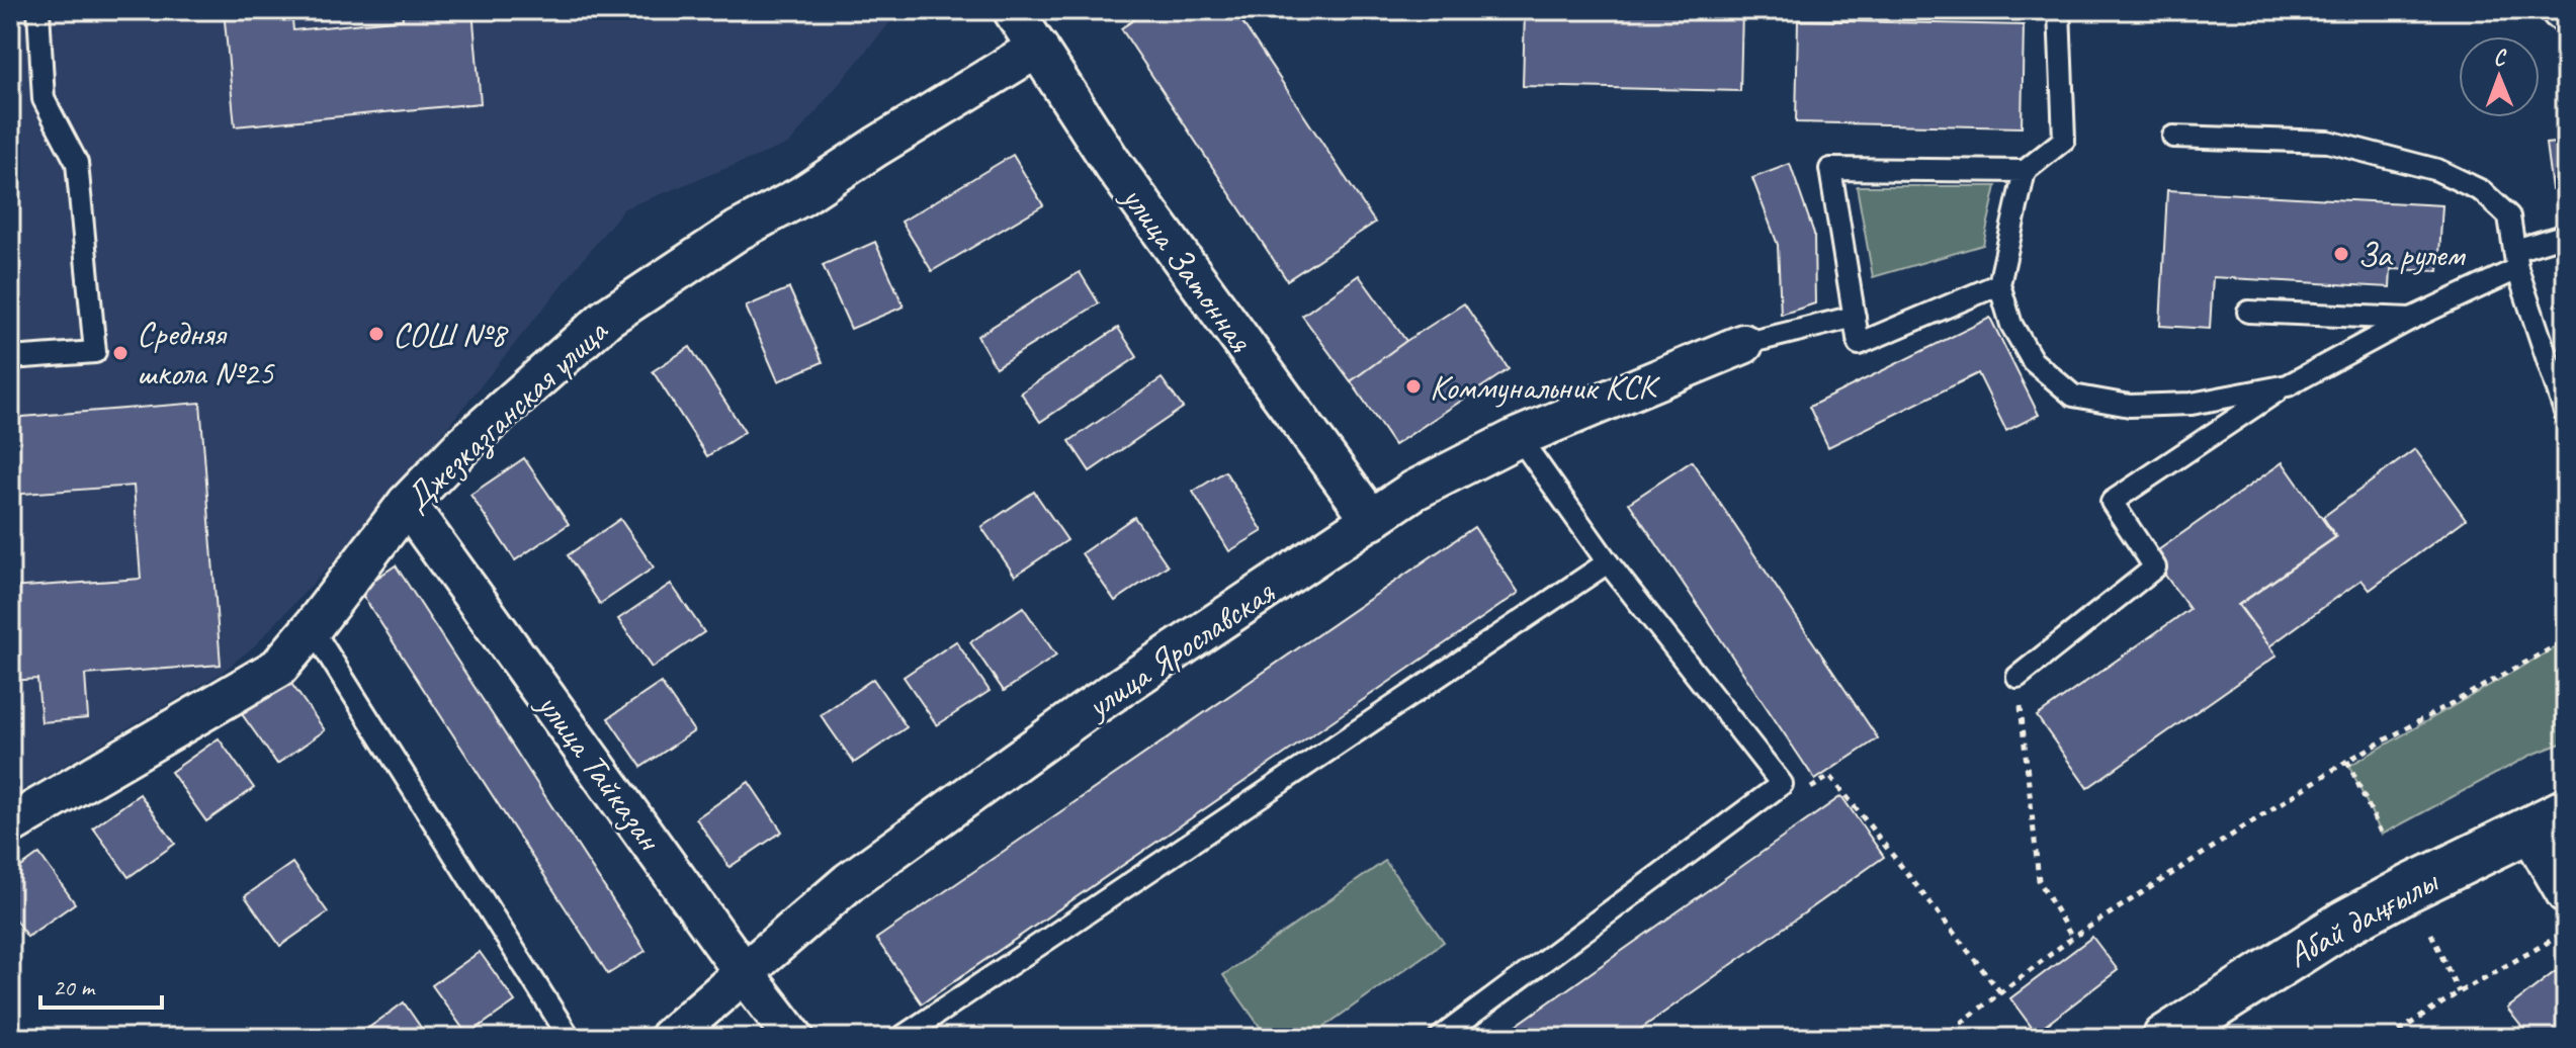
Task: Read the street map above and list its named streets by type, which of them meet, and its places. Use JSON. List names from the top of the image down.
{
  "streets": {
    "main road": ["Абай даңғылы"],
    "street": [
      "улица Затонная",
      "Джезказганская улица",
      "улица Ярославская",
      "улица Тайказан"
    ]
  },
  "crossings": [
    ["улица Затонная", "Джезказганская улица"],
    ["улица Затонная", "улица Ярославская"],
    ["Джезказганская улица", "улица Тайказан"],
    ["улица Ярославская", "улица Тайказан"]
  ],
  "places": [
    "За рулем",
    "СОШ №8",
    "Средняя школа №25",
    "Коммунальник КСК"
  ],
  "scale_bar": "20 m",
  "north": "top"
}
